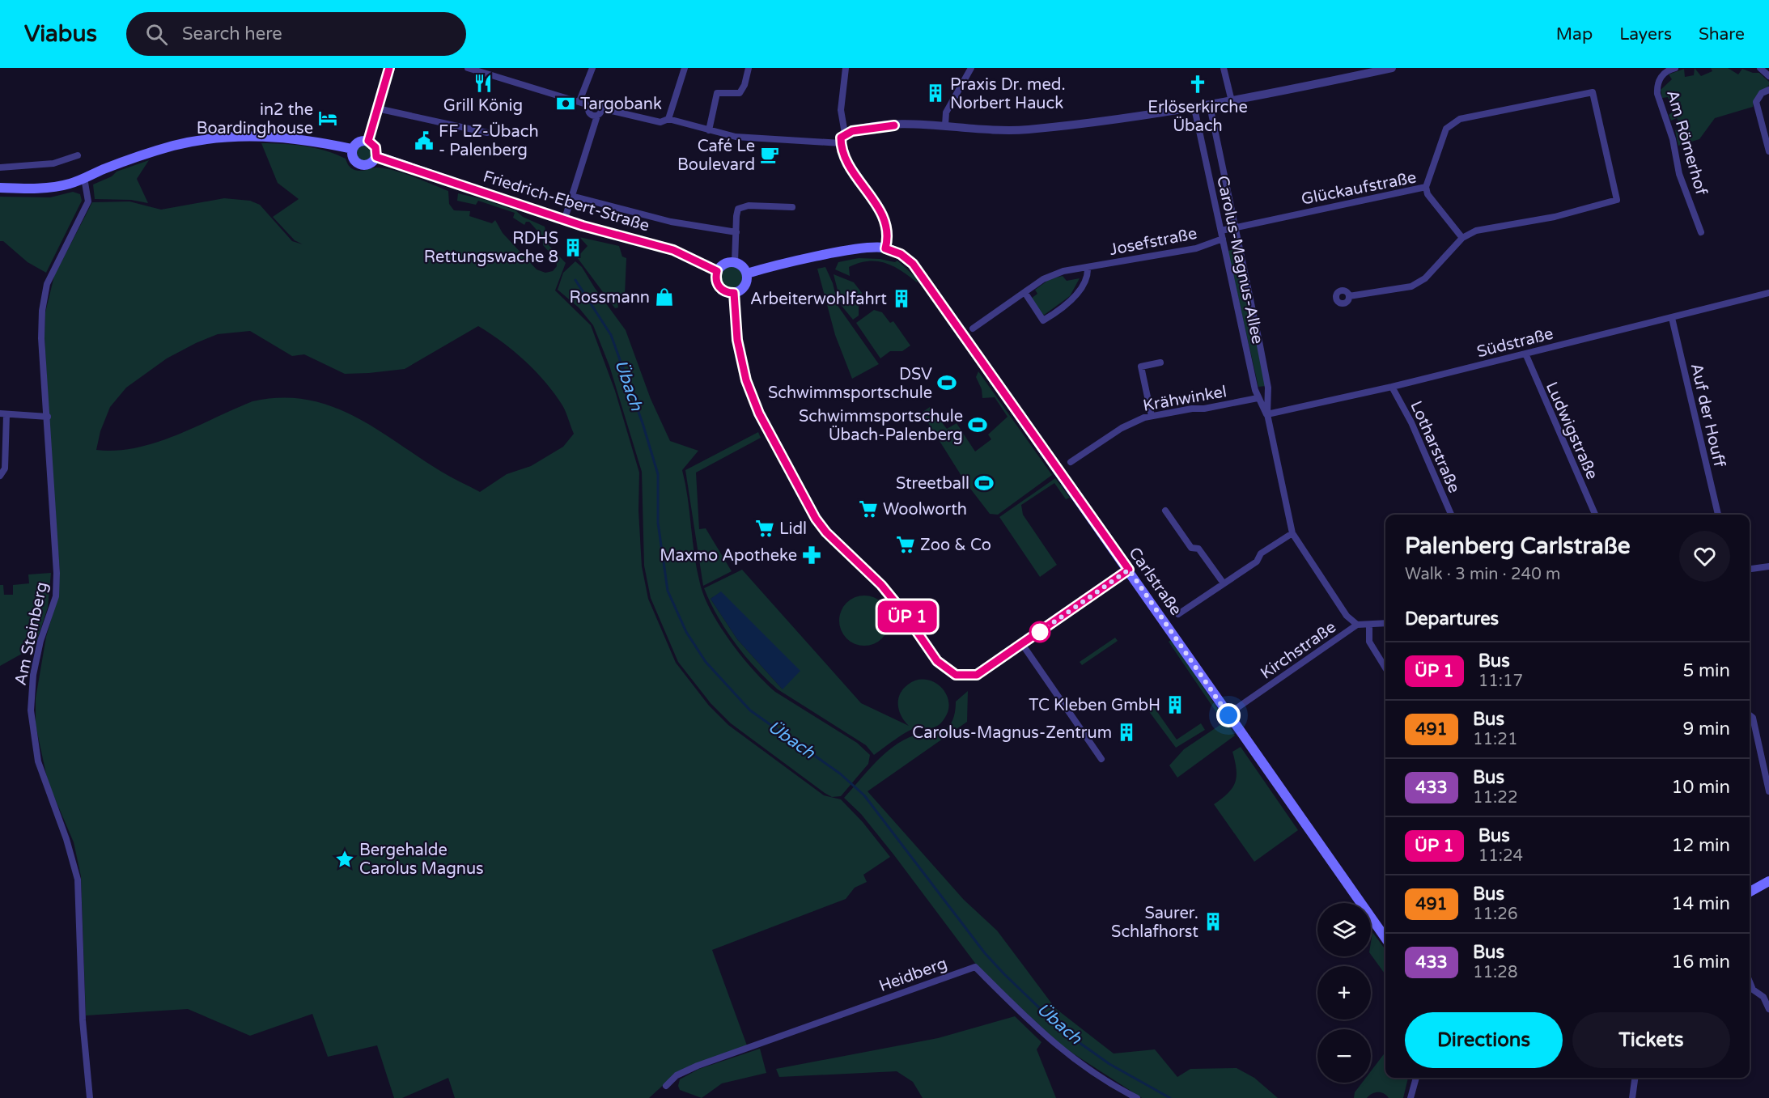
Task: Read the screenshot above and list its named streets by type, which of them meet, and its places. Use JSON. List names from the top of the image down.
{
  "streets": {
    "main road": ["Friedrich-Ebert-Straße", "Carlstraße"],
    "street": [
      "Am Römerhof",
      "Glückaufstraße",
      "Josefstraße",
      "Carolus-Magnus-Allee",
      "Südstraße",
      "Krähwinkel",
      "Auf der Houff",
      "Ludwigstraße",
      "Lotharstraße",
      "Am Steinberg",
      "Kirchstraße",
      "Heidberg"
    ]
  },
  "crossings": [
    ["Glückaufstraße", "Carolus-Magnus-Allee"],
    ["Josefstraße", "Carolus-Magnus-Allee"],
    ["Carolus-Magnus-Allee", "Südstraße"],
    ["Carolus-Magnus-Allee", "Krähwinkel"],
    ["Carolus-Magnus-Allee", "Kirchstraße"],
    ["Südstraße", "Auf der Houff"],
    ["Südstraße", "Ludwigstraße"],
    ["Südstraße", "Lotharstraße"],
    ["Carlstraße", "Kirchstraße"]
  ],
  "water": ["Übach"],
  "places": {
    "restaurant": ["Grill König"],
    "church": ["Erlöserkirche Übach"],
    "building": [
      "Praxis Dr. med. Norbert Hauck",
      "RDHS Rettungswache 8",
      "Arbeiterwohlfahrt",
      "TC Kleben GmbH",
      "Carolus-Magnus-Zentrum",
      "Saurer. Schlafhorst"
    ],
    "bank": ["Targobank"],
    "hotel": ["in2 the Boardinghouse"],
    "public building": ["FF LZ-Übach - Palenberg"],
    "cafe": ["Café Le Boulevard"],
    "shop": ["Rossmann"],
    "sports": ["DSV Schwimmsportschule", "Schwimmsportschule Übach-Palenberg", "Streetball"],
    "supermarket": ["Woolworth", "Lidl", "Zoo & Co"],
    "pharmacy": ["Maxmo Apotheke"],
    "place": ["Bergehalde Carolus Magnus"]
  },
  "page": {
    "header": "Viabus",
    "search": "Search here",
    "nav": ["Map", "Layers", "Share"],
    "on_map": "ÜP 1",
    "heading": [
      ["Palenberg Carlstraße", "Walk · 3 min · 240 m"],
      "Departures"
    ],
    "list": [
      {
        "mark": "ÜP 1",
        "name": "Bus",
        "note": "11:17",
        "value": "5 min"
      },
      {
        "mark": "491",
        "name": "Bus",
        "note": "11:21",
        "value": "9 min"
      },
      {
        "mark": "433",
        "name": "Bus",
        "note": "11:22",
        "value": "10 min"
      },
      {
        "mark": "ÜP 1",
        "name": "Bus",
        "note": "11:24",
        "value": "12 min"
      },
      {
        "mark": "491",
        "name": "Bus",
        "note": "11:26",
        "value": "14 min"
      },
      {
        "mark": "433",
        "name": "Bus",
        "note": "11:28",
        "value": "16 min"
      }
    ],
    "map_buttons": ["+", "−"],
    "buttons": ["Directions", "Tickets"]
  }
}
